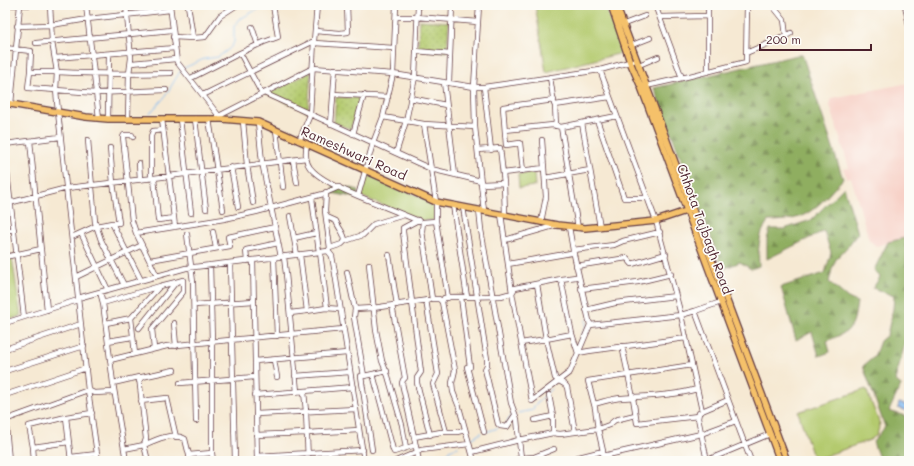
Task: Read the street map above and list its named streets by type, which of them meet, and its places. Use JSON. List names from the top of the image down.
{
  "streets": {
    "main road": ["Rameshwari Road", "Chhota Tajbagh Road"]
  },
  "crossings": [
    ["Rameshwari Road", "Chhota Tajbagh Road"]
  ],
  "scale_bar": "200 m"
}
